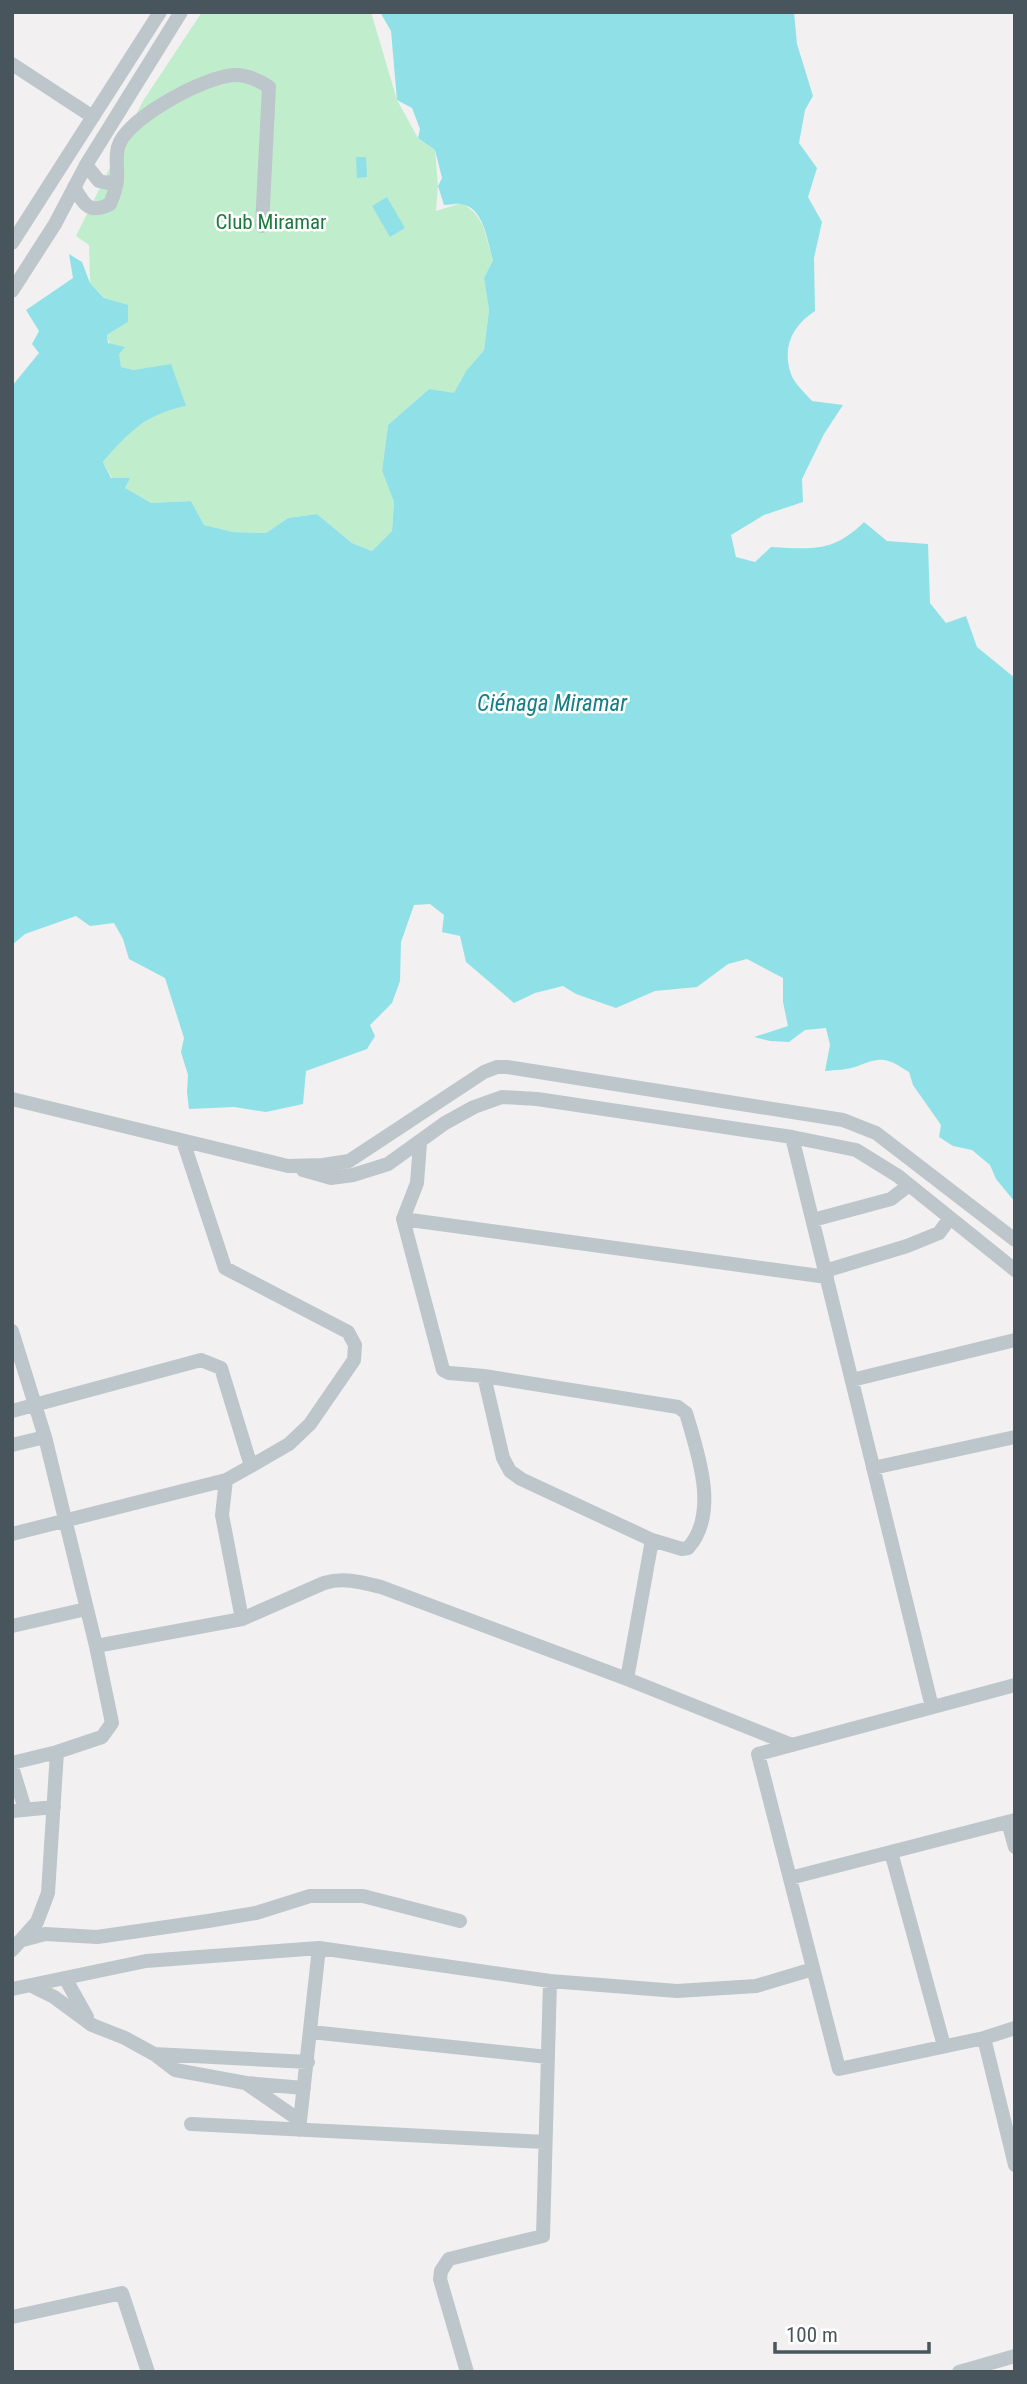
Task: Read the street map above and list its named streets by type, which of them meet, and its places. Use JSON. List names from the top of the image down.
{
  "water": ["Ciénaga Miramar"],
  "parks": ["Club Miramar"],
  "scale_bar": "100 m"
}
